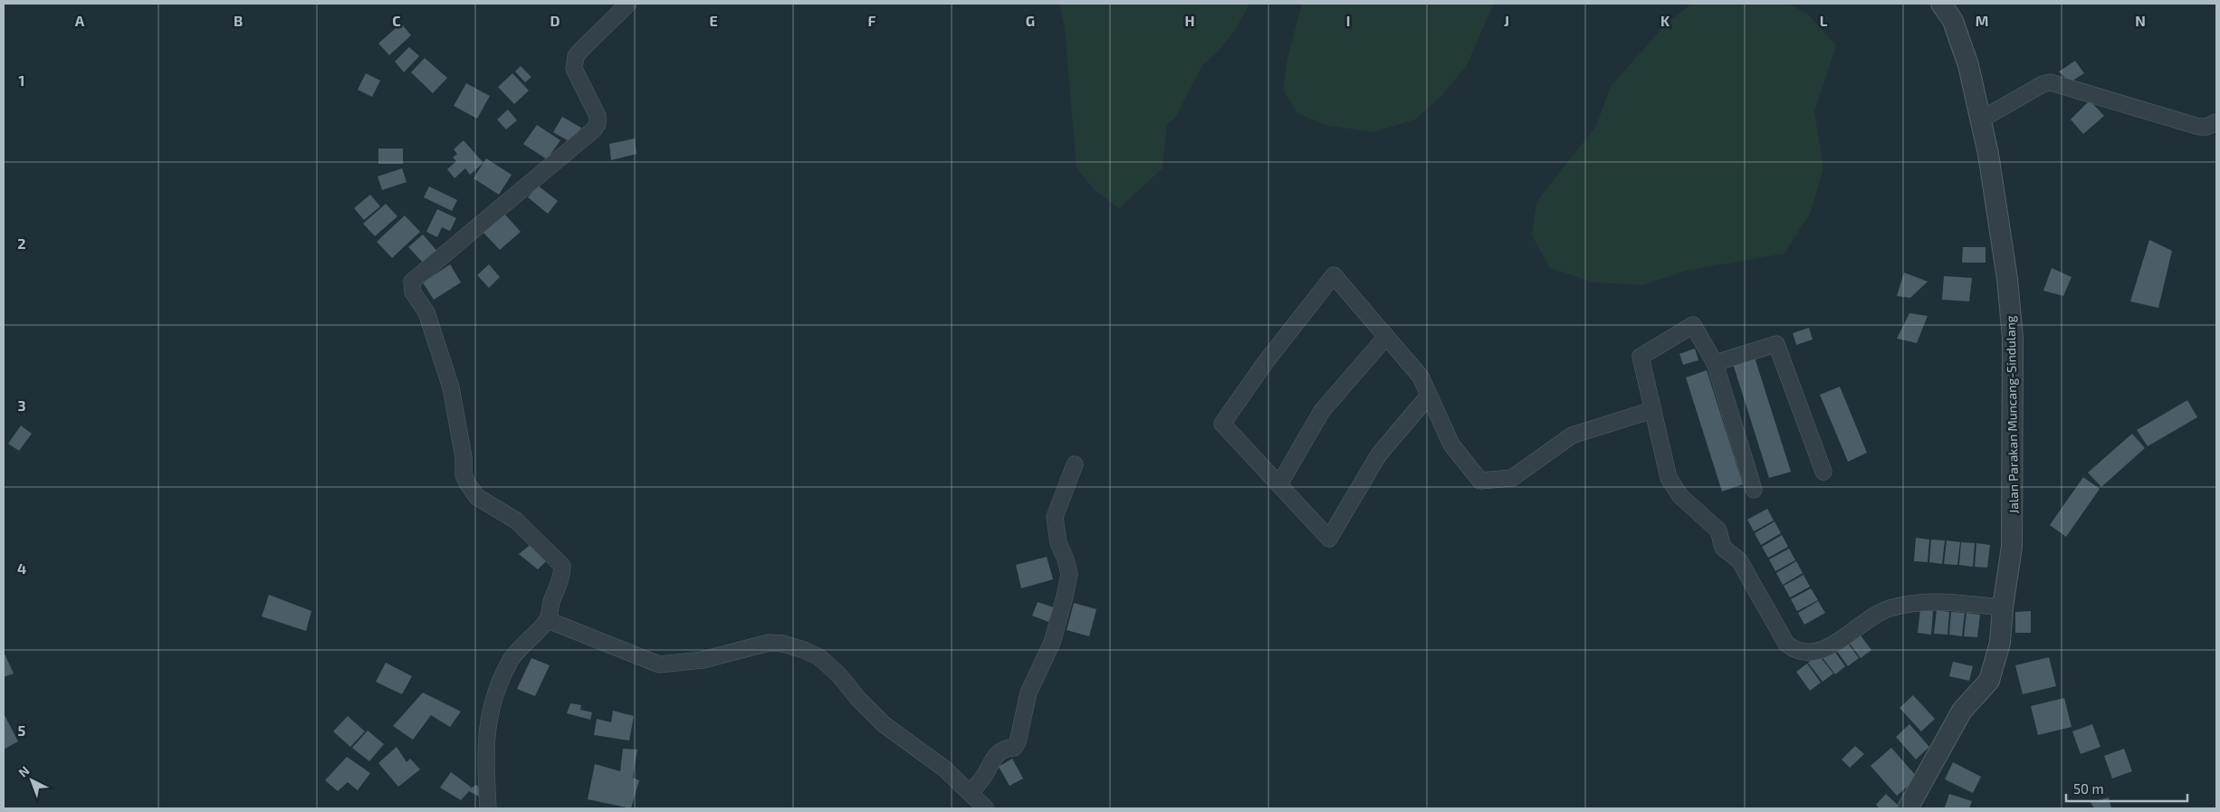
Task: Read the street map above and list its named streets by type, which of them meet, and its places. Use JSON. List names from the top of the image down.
{
  "streets": {
    "street": ["Jalan Parakan Muncang-Sindulang"]
  },
  "scale_bar": "50 m",
  "north": "top left",
  "grid": {
    "columns": [
      "A",
      "B",
      "C",
      "D",
      "E",
      "F",
      "G",
      "H",
      "I",
      "J",
      "K",
      "L",
      "M",
      "N"
    ],
    "rows": [
      "1",
      "2",
      "3",
      "4",
      "5"
    ]
  }
}
